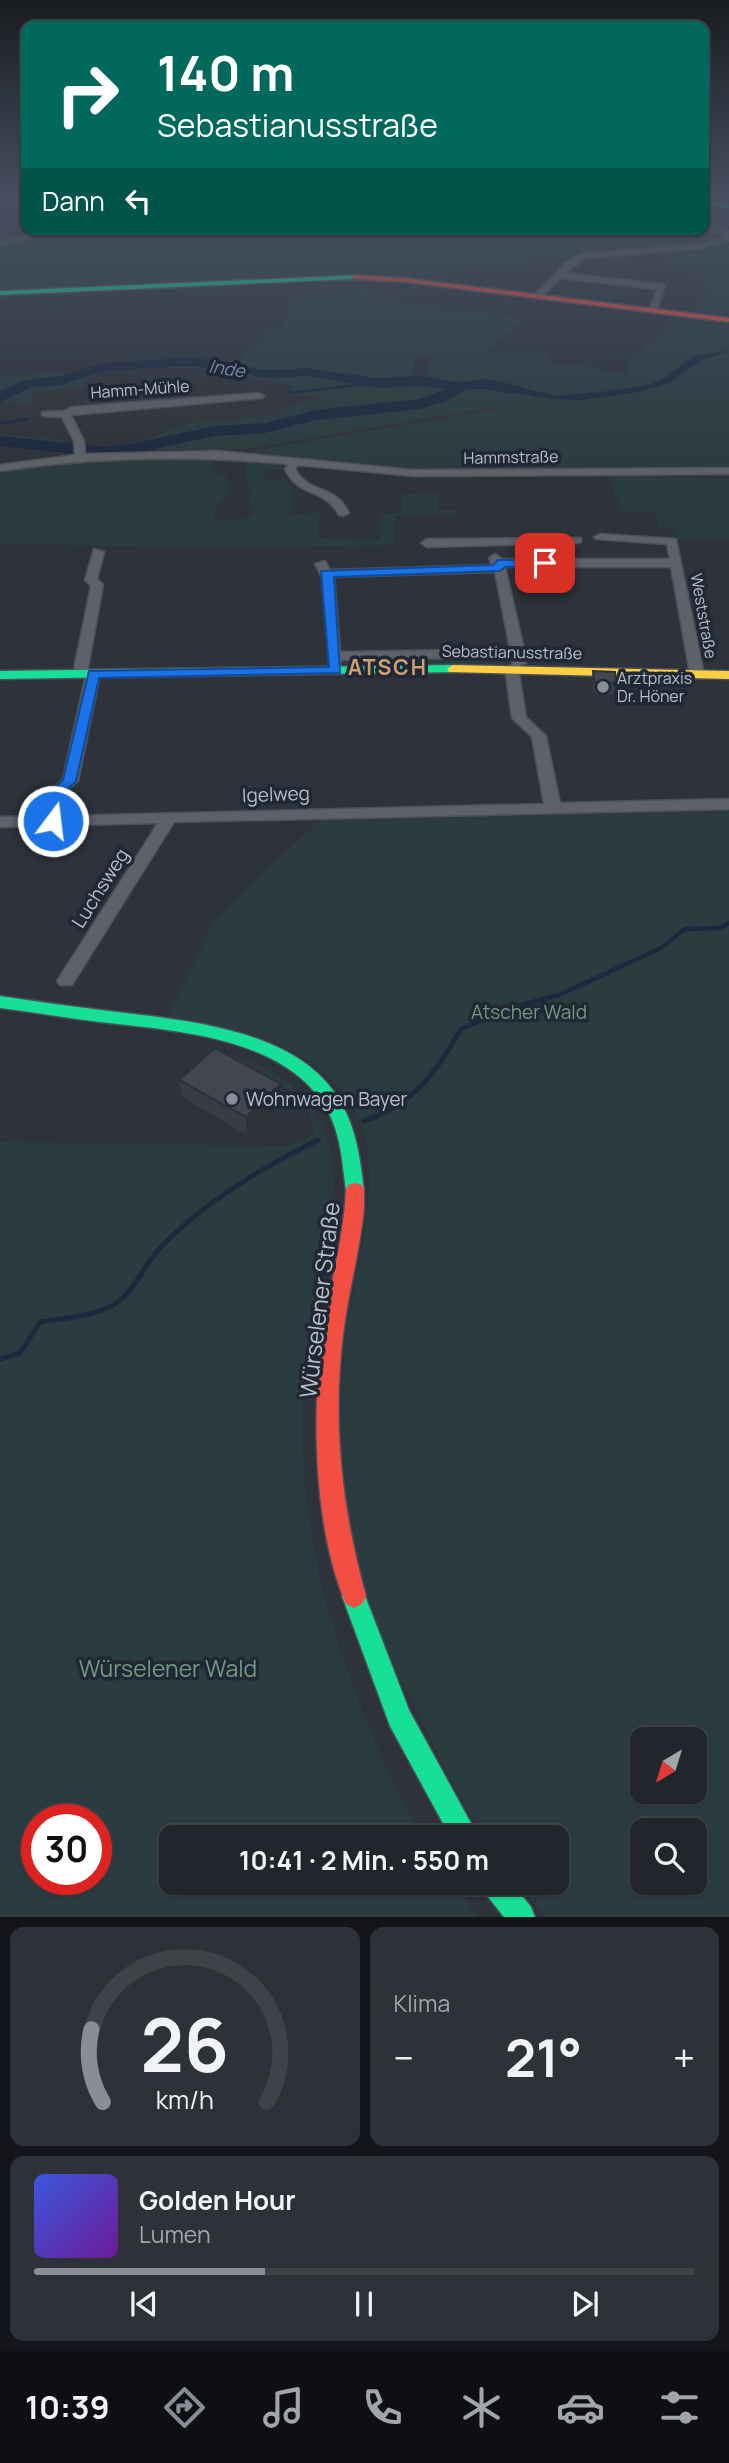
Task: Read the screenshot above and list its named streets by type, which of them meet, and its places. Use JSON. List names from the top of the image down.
{
  "streets": {
    "main road": ["Sebastianusstraße", "Würselener Straße"],
    "street": [
      "Hamm-Mühle",
      "Hammstraße",
      "Weststraße",
      "Igelweg",
      "Luchsweg"
    ]
  },
  "crossings": [
    ["Hamm-Mühle", "Hammstraße"],
    ["Weststraße", "Sebastianusstraße"],
    ["Igelweg", "Luchsweg"]
  ],
  "districts": ["ATSCH"],
  "water": ["Inde"],
  "parks": ["Atscher Wald", "Würselener Wald"],
  "places": ["Arztpraxis Dr. Höner", "Wohnwagen Bayer"],
  "north": "bottom left",
  "page": {
    "turn": ["140 m", "Sebastianusstraße"],
    "then": "Dann",
    "limit": "30",
    "trip": "10:41 · 2 Min. · 550 m",
    "tile": "Klima",
    "heat": ["−", "21°", "+"],
    "song": ["Golden Hour", "Lumen"],
    "tabs": "10:39",
    "gauge": ["26", "km/h"]
  }
}
